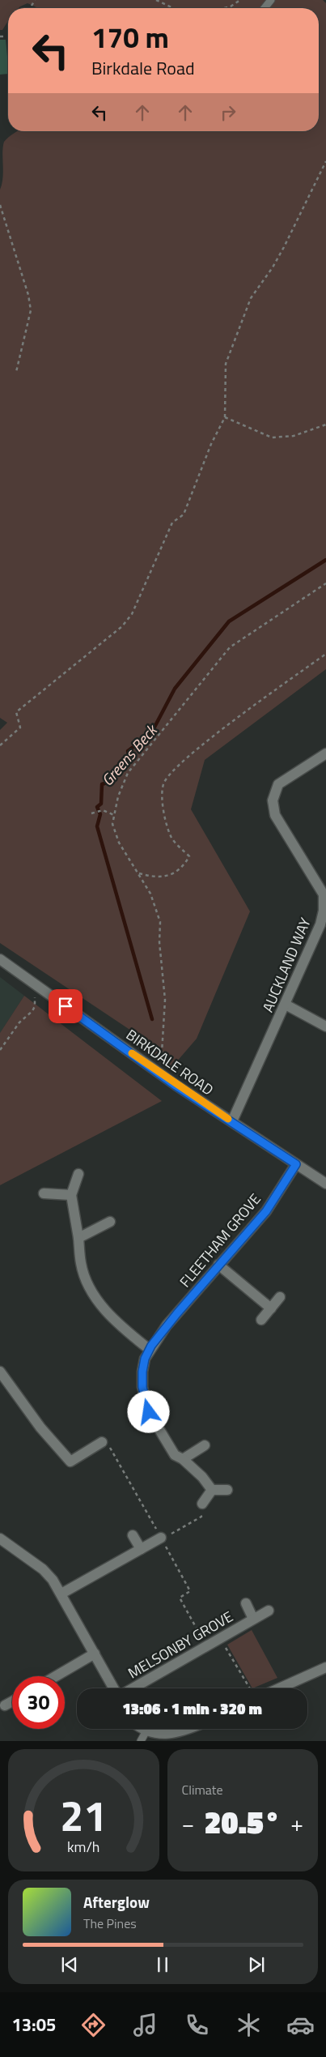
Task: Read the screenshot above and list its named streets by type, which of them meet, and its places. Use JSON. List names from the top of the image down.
{
  "streets": {
    "street": [
      "AUCKLAND WAY",
      "BIRKDALE ROAD",
      "FLEETHAM GROVE",
      "MELSONBY GROVE"
    ]
  },
  "crossings": [
    ["AUCKLAND WAY", "BIRKDALE ROAD"],
    ["BIRKDALE ROAD", "FLEETHAM GROVE"]
  ],
  "water": ["Greens Beck"],
  "page": {
    "turn": ["170 m", "Birkdale Road"],
    "limit": "30",
    "trip": "13:06 · 1 min · 320 m",
    "tile": "Climate",
    "heat": ["−", "20.5°", "+"],
    "song": ["Afterglow", "The Pines"],
    "tabs": "13:05",
    "gauge": ["21", "km/h"]
  }
}
